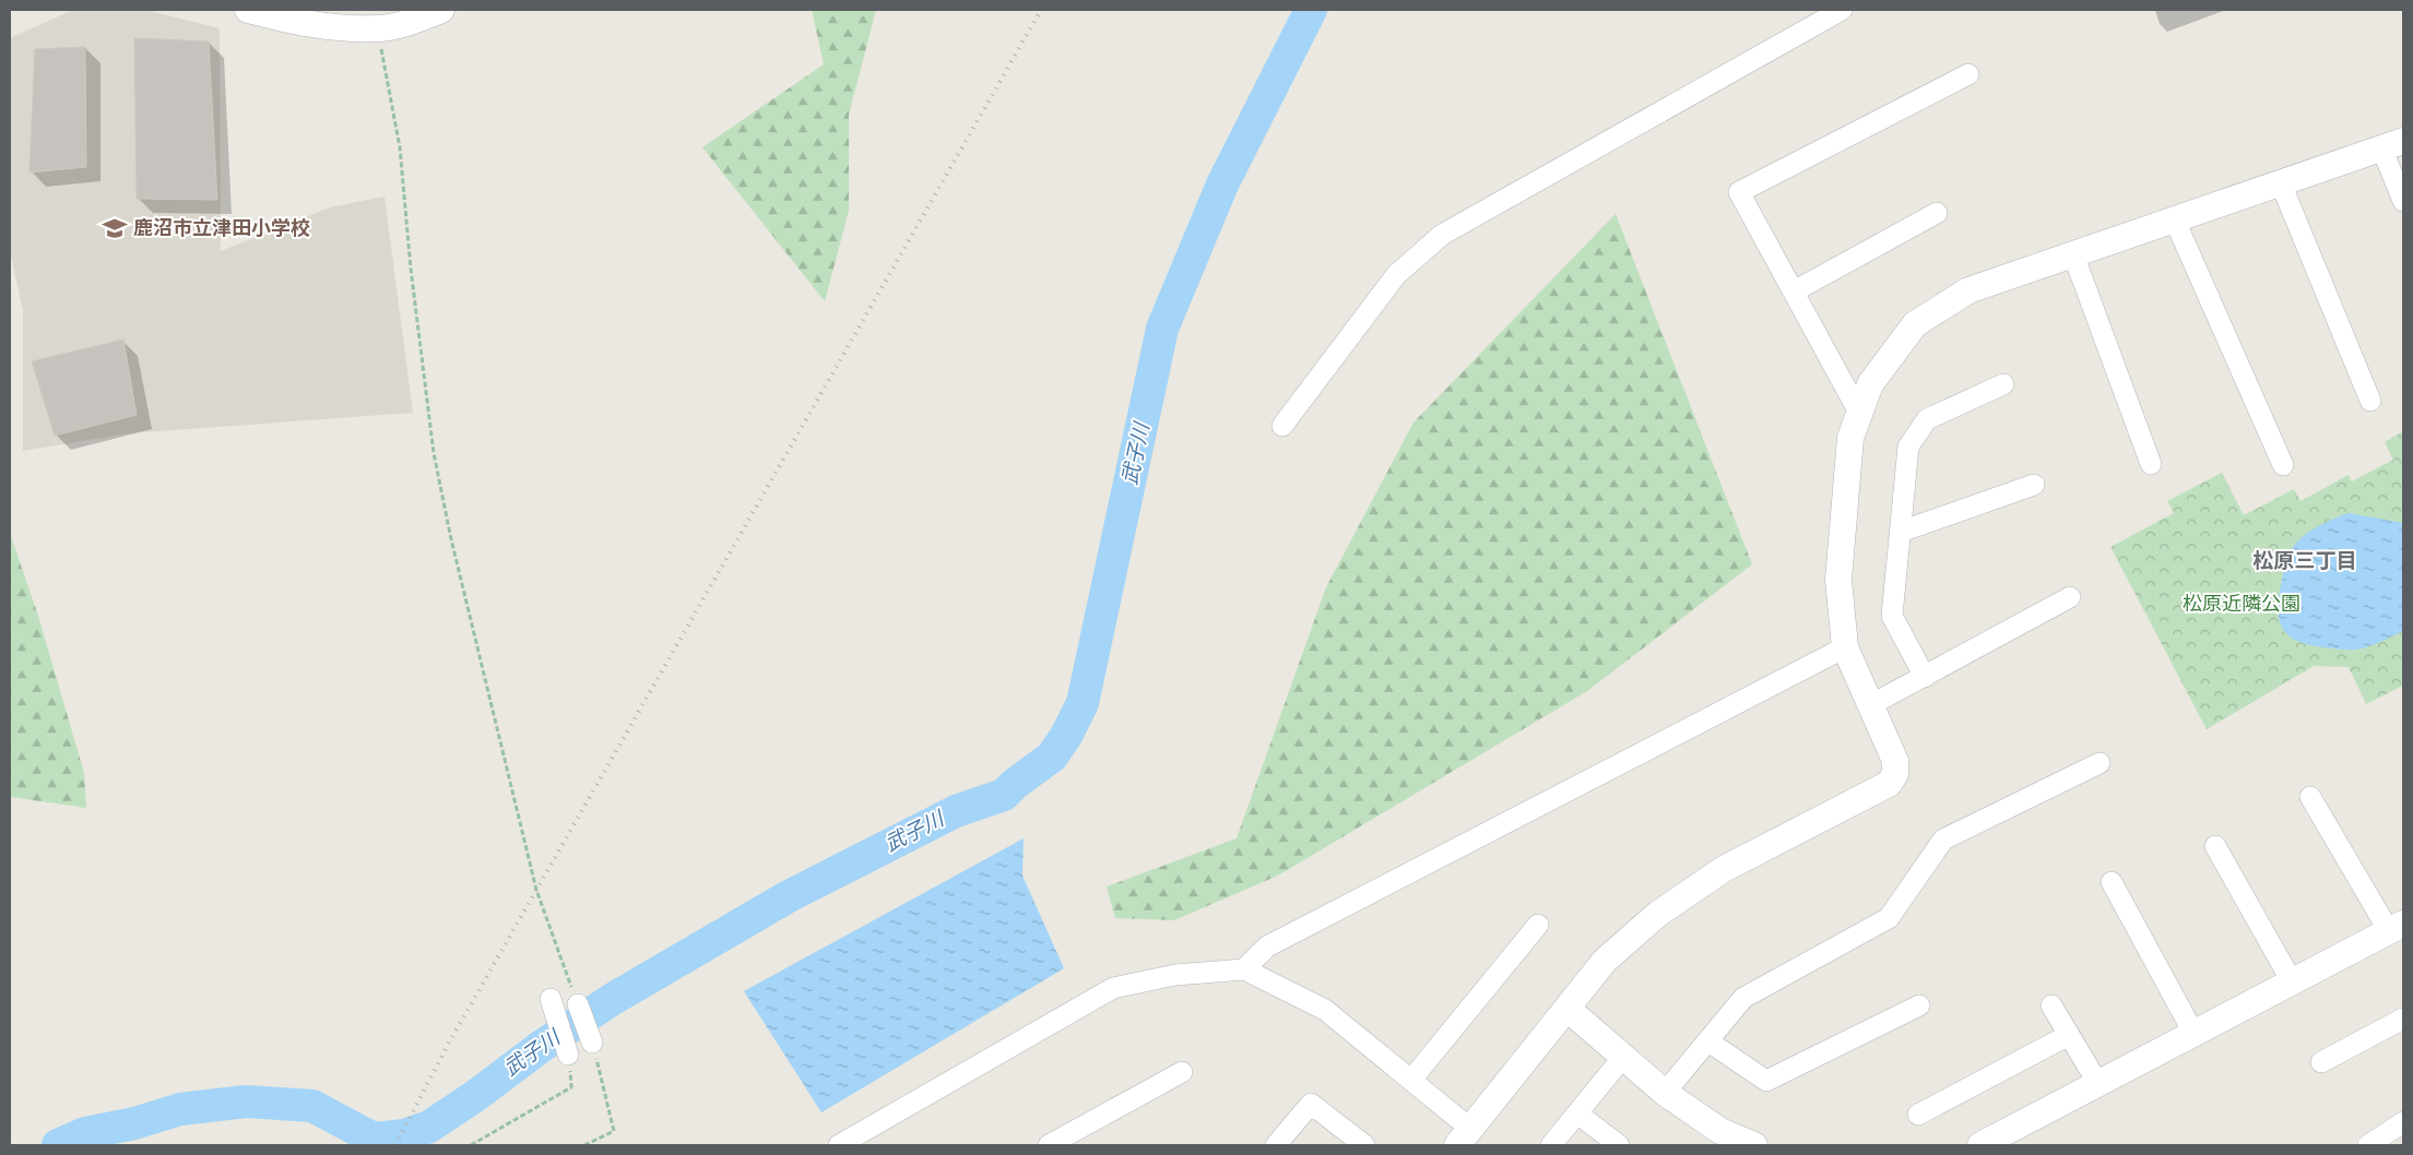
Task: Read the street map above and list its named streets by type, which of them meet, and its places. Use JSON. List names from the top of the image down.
{
  "districts": ["松原三丁目"],
  "water": ["武子川"],
  "parks": ["松原近隣公園"],
  "places": {
    "school or university": ["鹿沼市立津田小学校"]
  }
}
